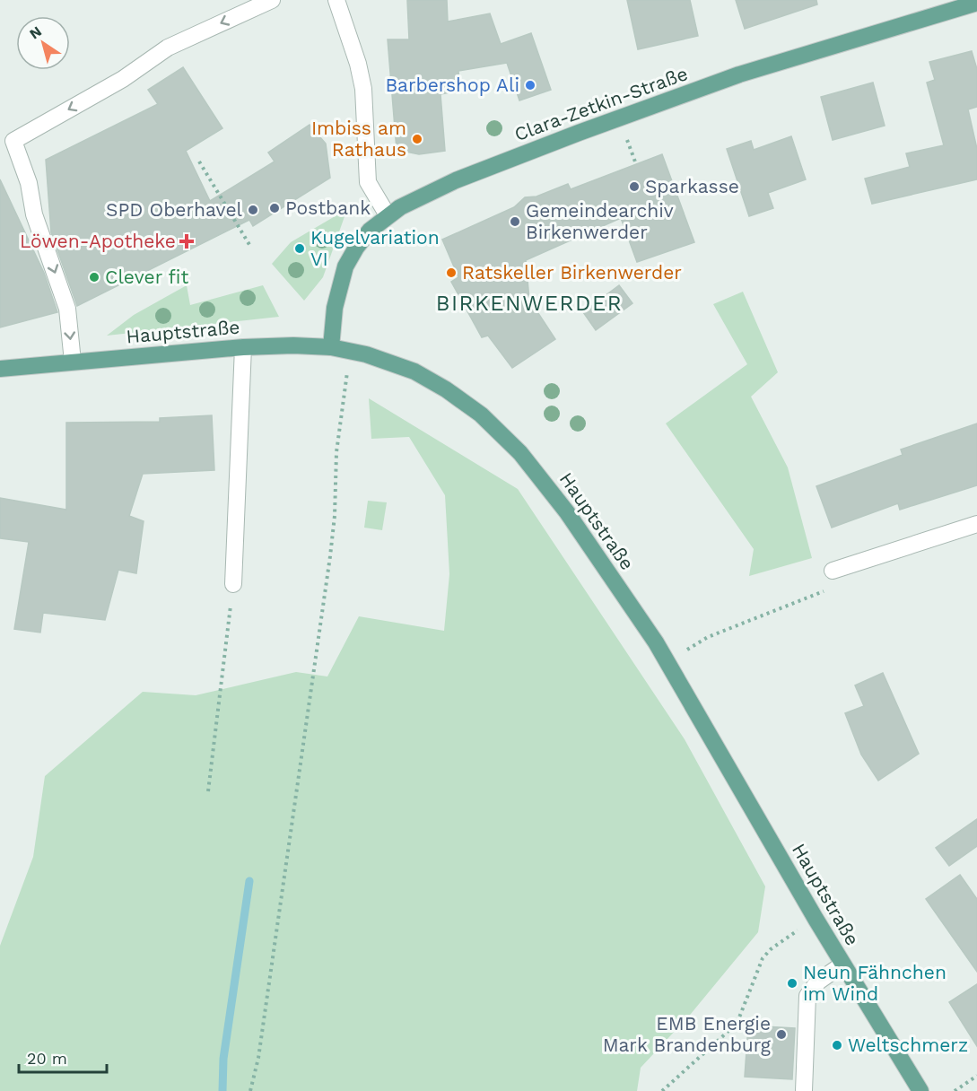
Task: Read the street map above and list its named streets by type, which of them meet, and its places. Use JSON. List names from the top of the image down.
{
  "streets": {
    "main road": ["Clara-Zetkin-Straße", "Hauptstraße"]
  },
  "crossings": [
    ["Clara-Zetkin-Straße", "Hauptstraße"]
  ],
  "districts": ["BIRKENWERDER"],
  "places": {
    "other": [
      "Barbershop Ali",
      "Imbiss am Rathaus",
      "Sparkasse",
      "Postbank",
      "SPD Oberhavel",
      "Gemeindearchiv Birkenwerder",
      "Kugelvariation VI",
      "Ratskeller Birkenwerder",
      "Clever fit",
      "Neun Fähnchen im Wind",
      "EMB Energie Mark Brandenburg",
      "Weltschmerz"
    ],
    "health": ["Löwen-Apotheke"]
  },
  "scale_bar": "20 m",
  "north": "top left"
}
